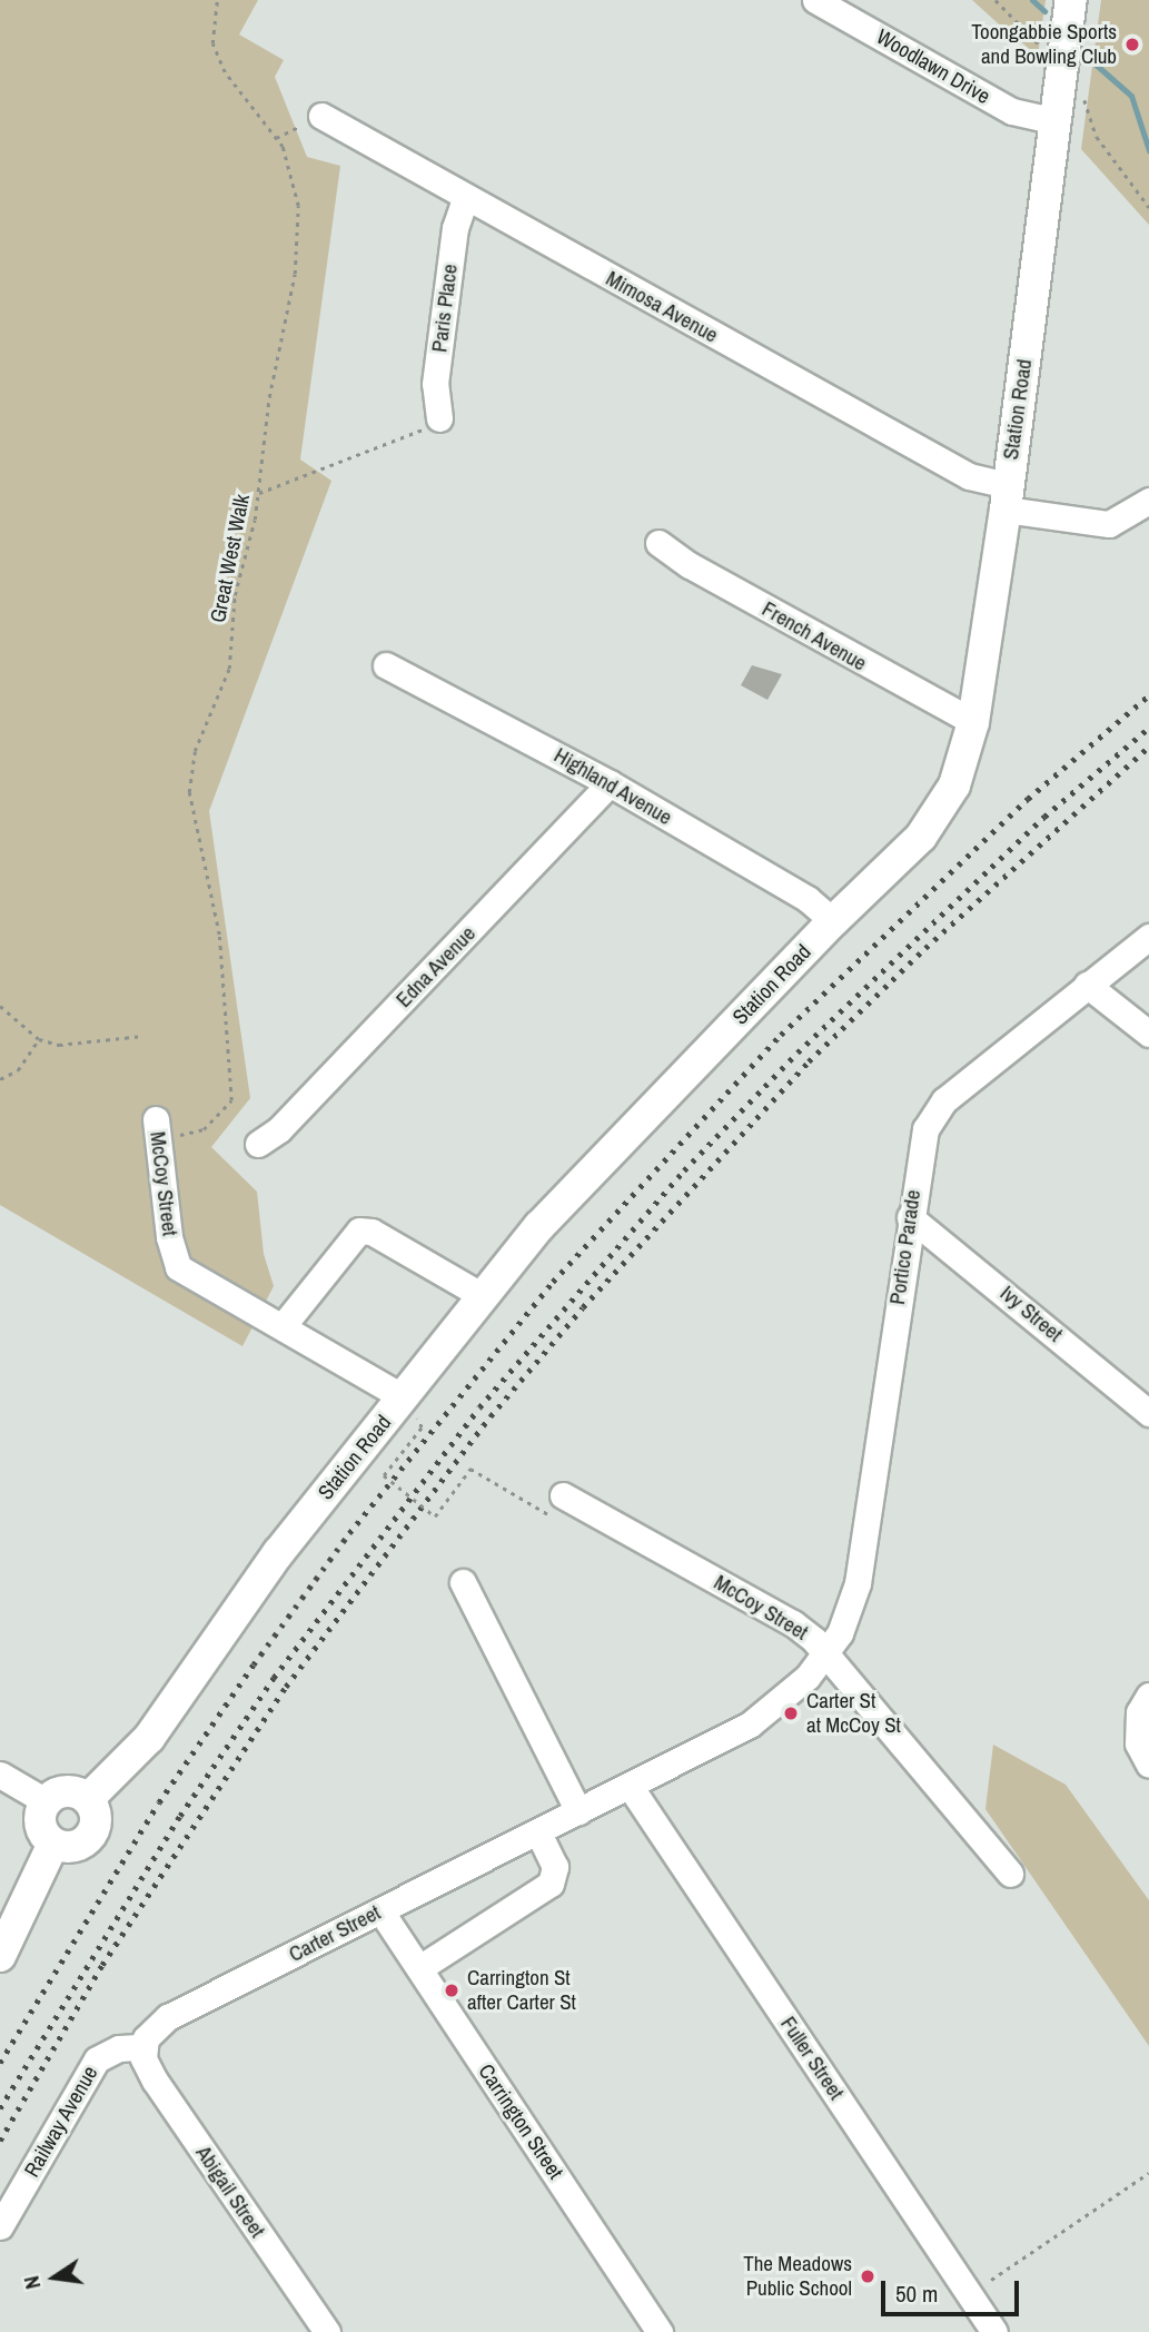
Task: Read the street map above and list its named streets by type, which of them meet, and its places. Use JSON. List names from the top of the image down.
{
  "streets": {
    "main road": ["Station Road"],
    "street": [
      "Woodlawn Drive",
      "Mimosa Avenue",
      "Paris Place",
      "French Avenue",
      "Highland Avenue",
      "Edna Avenue",
      "McCoy Street",
      "Portico Parade",
      "Ivy Street",
      "Carter Street",
      "Fuller Street",
      "Railway Avenue",
      "Carrington Street",
      "Abigail Street"
    ],
    "path": ["Great West Walk"]
  },
  "crossings": [
    ["Woodlawn Drive", "Station Road"],
    ["Mimosa Avenue", "Paris Place"],
    ["Mimosa Avenue", "Station Road"],
    ["Station Road", "French Avenue"],
    ["Station Road", "Highland Avenue"],
    ["Station Road", "McCoy Street"],
    ["Great West Walk", "McCoy Street"],
    ["Highland Avenue", "Edna Avenue"],
    ["McCoy Street", "Portico Parade"],
    ["McCoy Street", "Carter Street"],
    ["Portico Parade", "Ivy Street"],
    ["Portico Parade", "Carter Street"],
    ["Carter Street", "Fuller Street"],
    ["Carter Street", "Railway Avenue"],
    ["Carter Street", "Carrington Street"],
    ["Carter Street", "Abigail Street"],
    ["Railway Avenue", "Abigail Street"]
  ],
  "places": [
    "Toongabbie Sports and Bowling Club",
    "Carter St at McCoy St",
    "Carrington St after Carter St",
    "The Meadows Public School"
  ],
  "scale_bar": "50 m",
  "north": "left"
}
